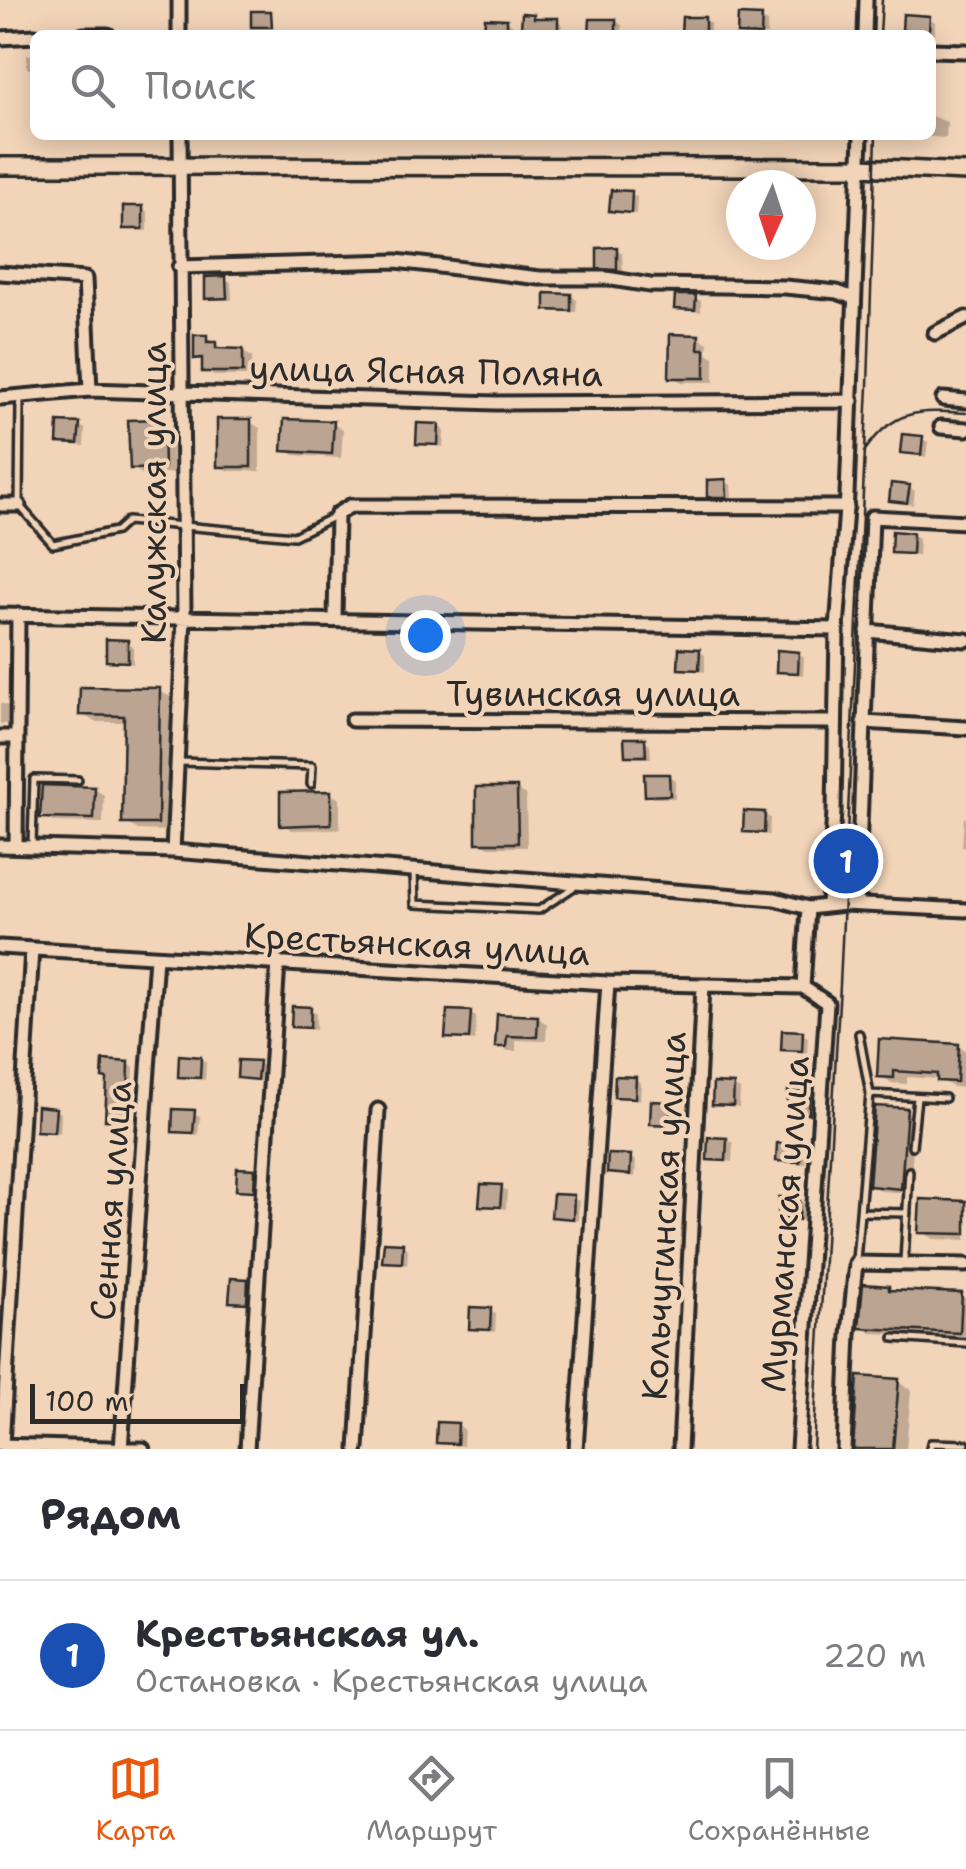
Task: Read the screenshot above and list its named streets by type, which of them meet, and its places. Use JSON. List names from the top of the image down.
{
  "streets": {
    "street": [
      "улица Ясная Поляна",
      "Калужская улица",
      "Тувинская улица",
      "Крестьянская улица",
      "Сенная улица",
      "Кольчугинская улица",
      "Мурманская улица"
    ]
  },
  "crossings": [
    ["улица Ясная Поляна", "Калужская улица"],
    ["Крестьянская улица", "Сенная улица"],
    ["Крестьянская улица", "Кольчугинская улица"],
    ["Крестьянская улица", "Мурманская улица"]
  ],
  "scale_bar": "100 m",
  "north": "bottom",
  "page": {
    "search": "Поиск",
    "pins": "1",
    "scale": "100 m",
    "heading": "Рядом",
    "list": [
      {
        "mark": "1",
        "name": "Крестьянская ул.",
        "note": "Остановка · Крестьянская улица",
        "value": "220 m"
      }
    ],
    "nav": ["Карта", "Маршрут", "Сохранённые"]
  }
}
